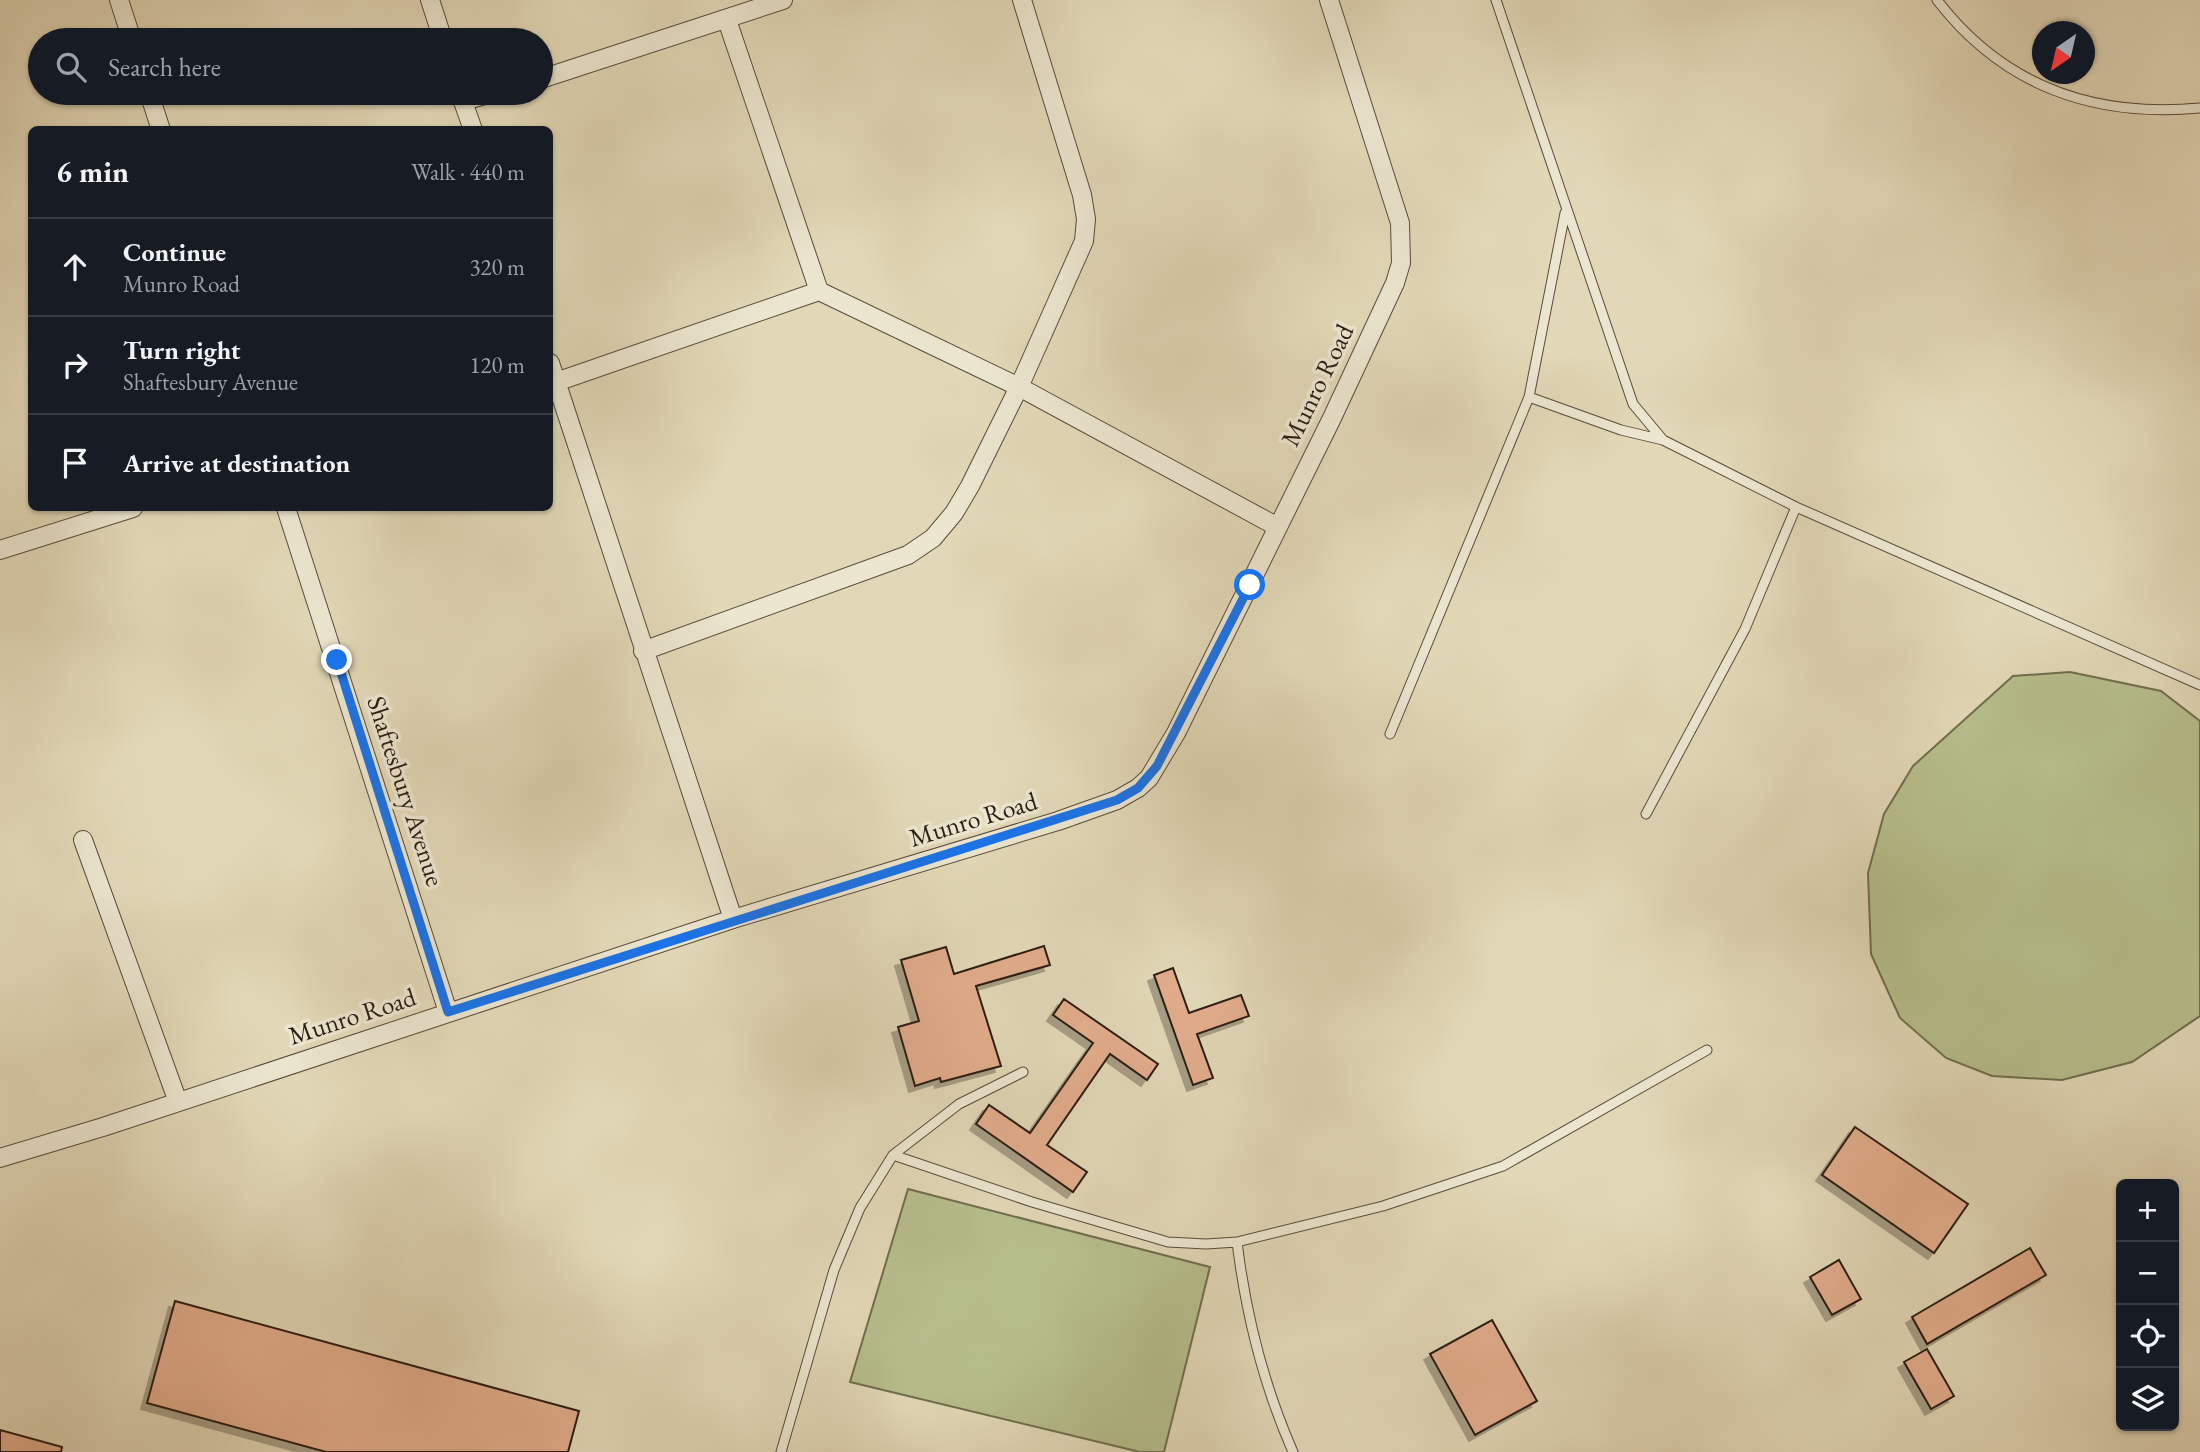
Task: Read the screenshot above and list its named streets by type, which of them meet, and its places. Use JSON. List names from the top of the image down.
{
  "streets": {
    "street": ["Munro Road", "Shaftesbury Avenue"]
  },
  "crossings": [
    ["Munro Road", "Shaftesbury Avenue"]
  ],
  "north": "bottom left",
  "page": {
    "search": "Search here",
    "heading": ["6 min", "Walk · 440 m"],
    "list": [
      ["Continue", "Munro Road", "320 m"],
      ["Turn right", "Shaftesbury Avenue", "120 m"],
      "Arrive at destination"
    ],
    "map_buttons": ["+", "−"]
  }
}
